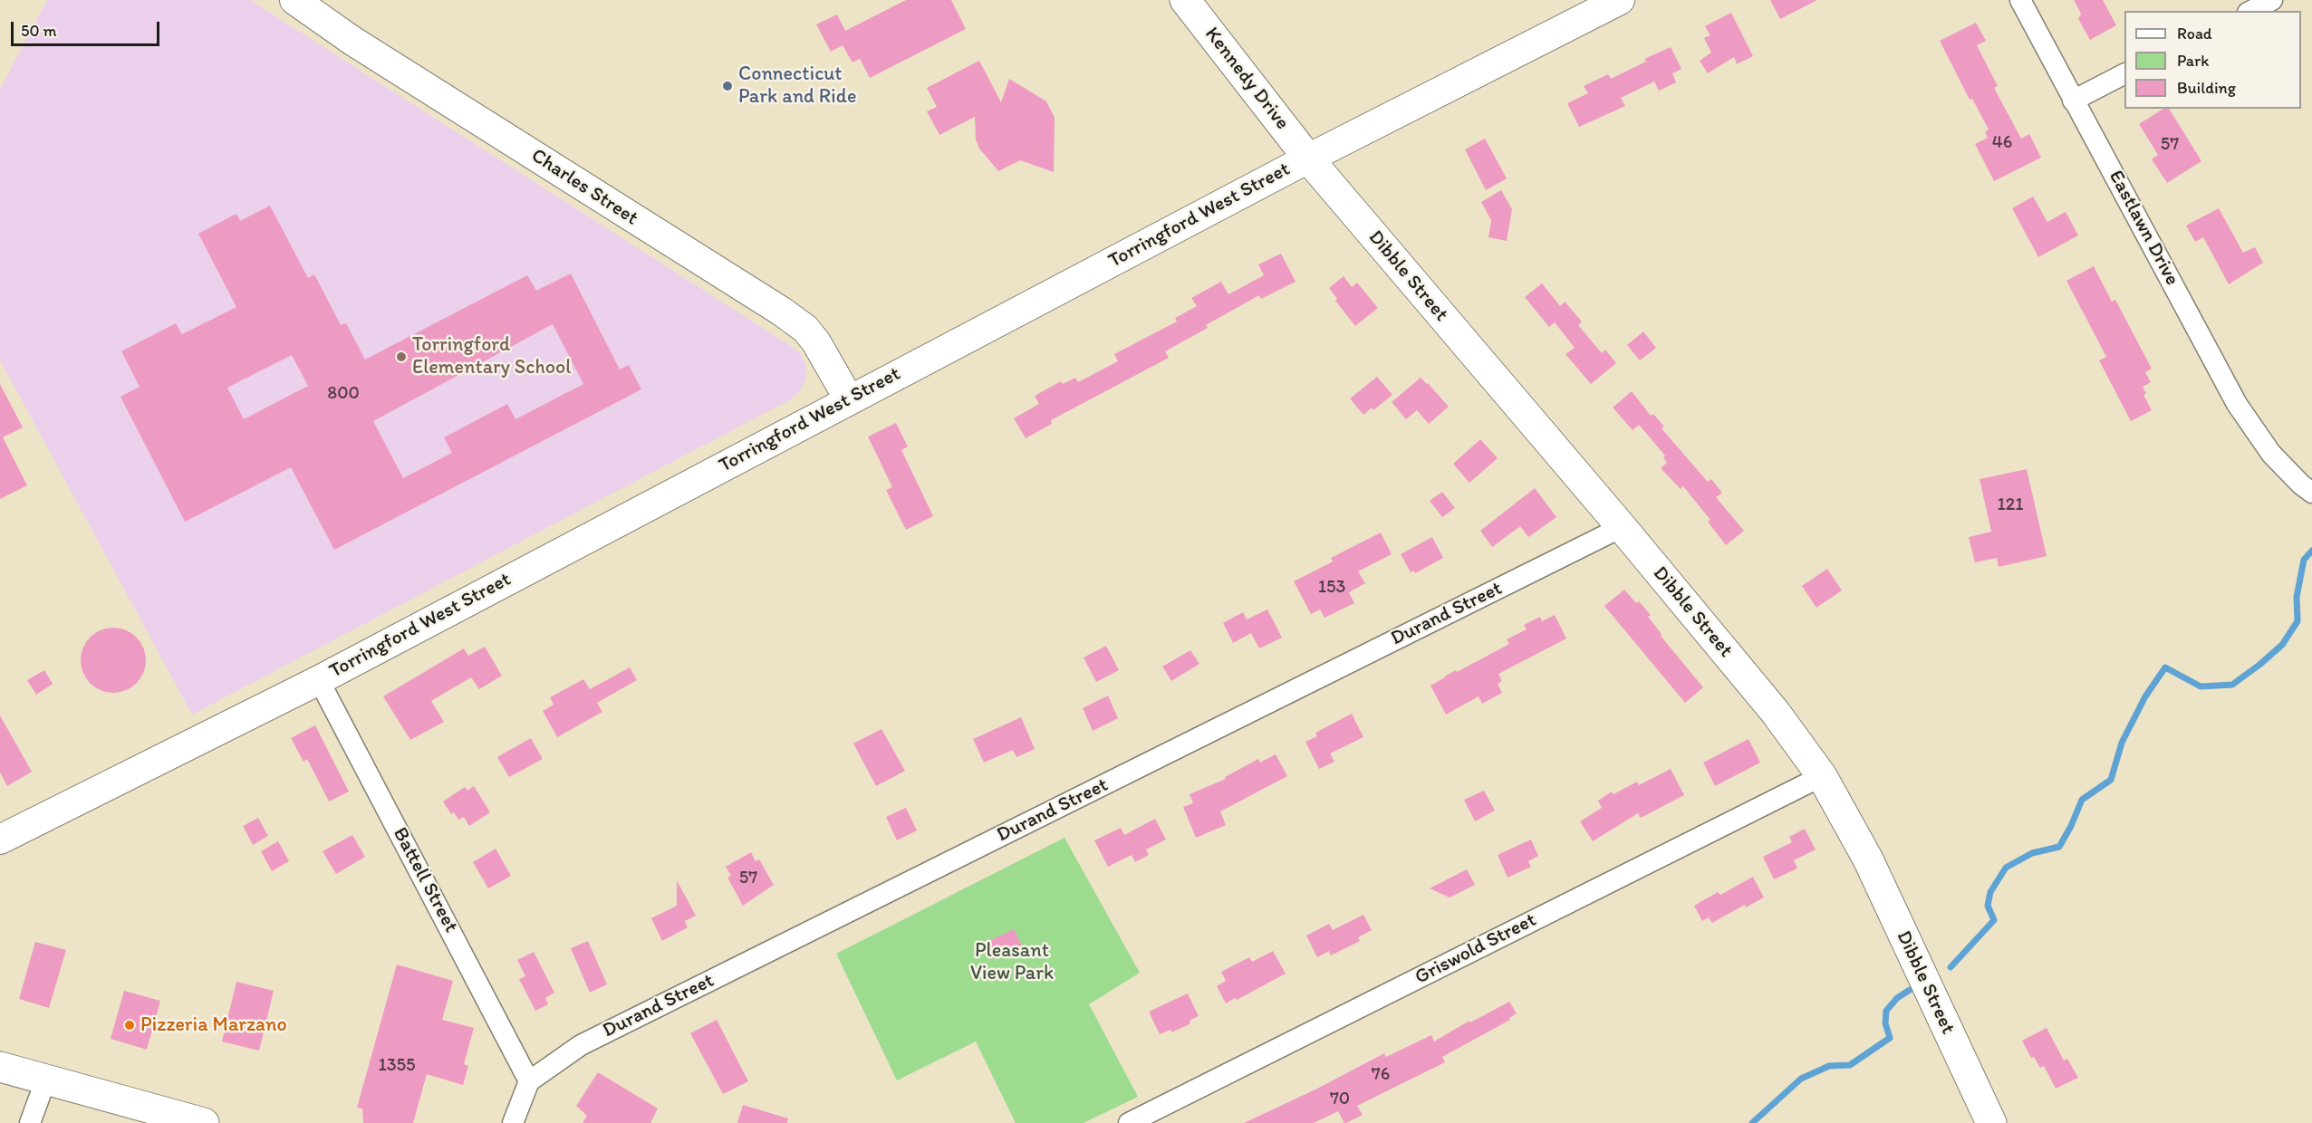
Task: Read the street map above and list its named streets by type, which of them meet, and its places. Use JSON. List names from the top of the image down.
{
  "streets": {
    "main road": [
      "Kennedy Drive",
      "Charles Street",
      "Torringford West Street",
      "Dibble Street"
    ],
    "street": [
      "Eastlawn Drive",
      "Durand Street",
      "Battell Street",
      "Griswold Street"
    ]
  },
  "crossings": [
    ["Kennedy Drive", "Torringford West Street"],
    ["Kennedy Drive", "Dibble Street"],
    ["Charles Street", "Torringford West Street"],
    ["Torringford West Street", "Dibble Street"],
    ["Torringford West Street", "Battell Street"],
    ["Dibble Street", "Durand Street"],
    ["Dibble Street", "Griswold Street"],
    ["Durand Street", "Battell Street"]
  ],
  "parks": ["Pleasant View Park"],
  "places": ["Connecticut Park and Ride", "Torringford Elementary School", "Pizzeria Marzano"],
  "house_numbers": [
    "46",
    "57",
    "800",
    "121",
    "153",
    "57",
    "1355",
    "76",
    "70"
  ],
  "legend": ["Road", "Park", "Building"],
  "scale_bar": "50 m"
}
